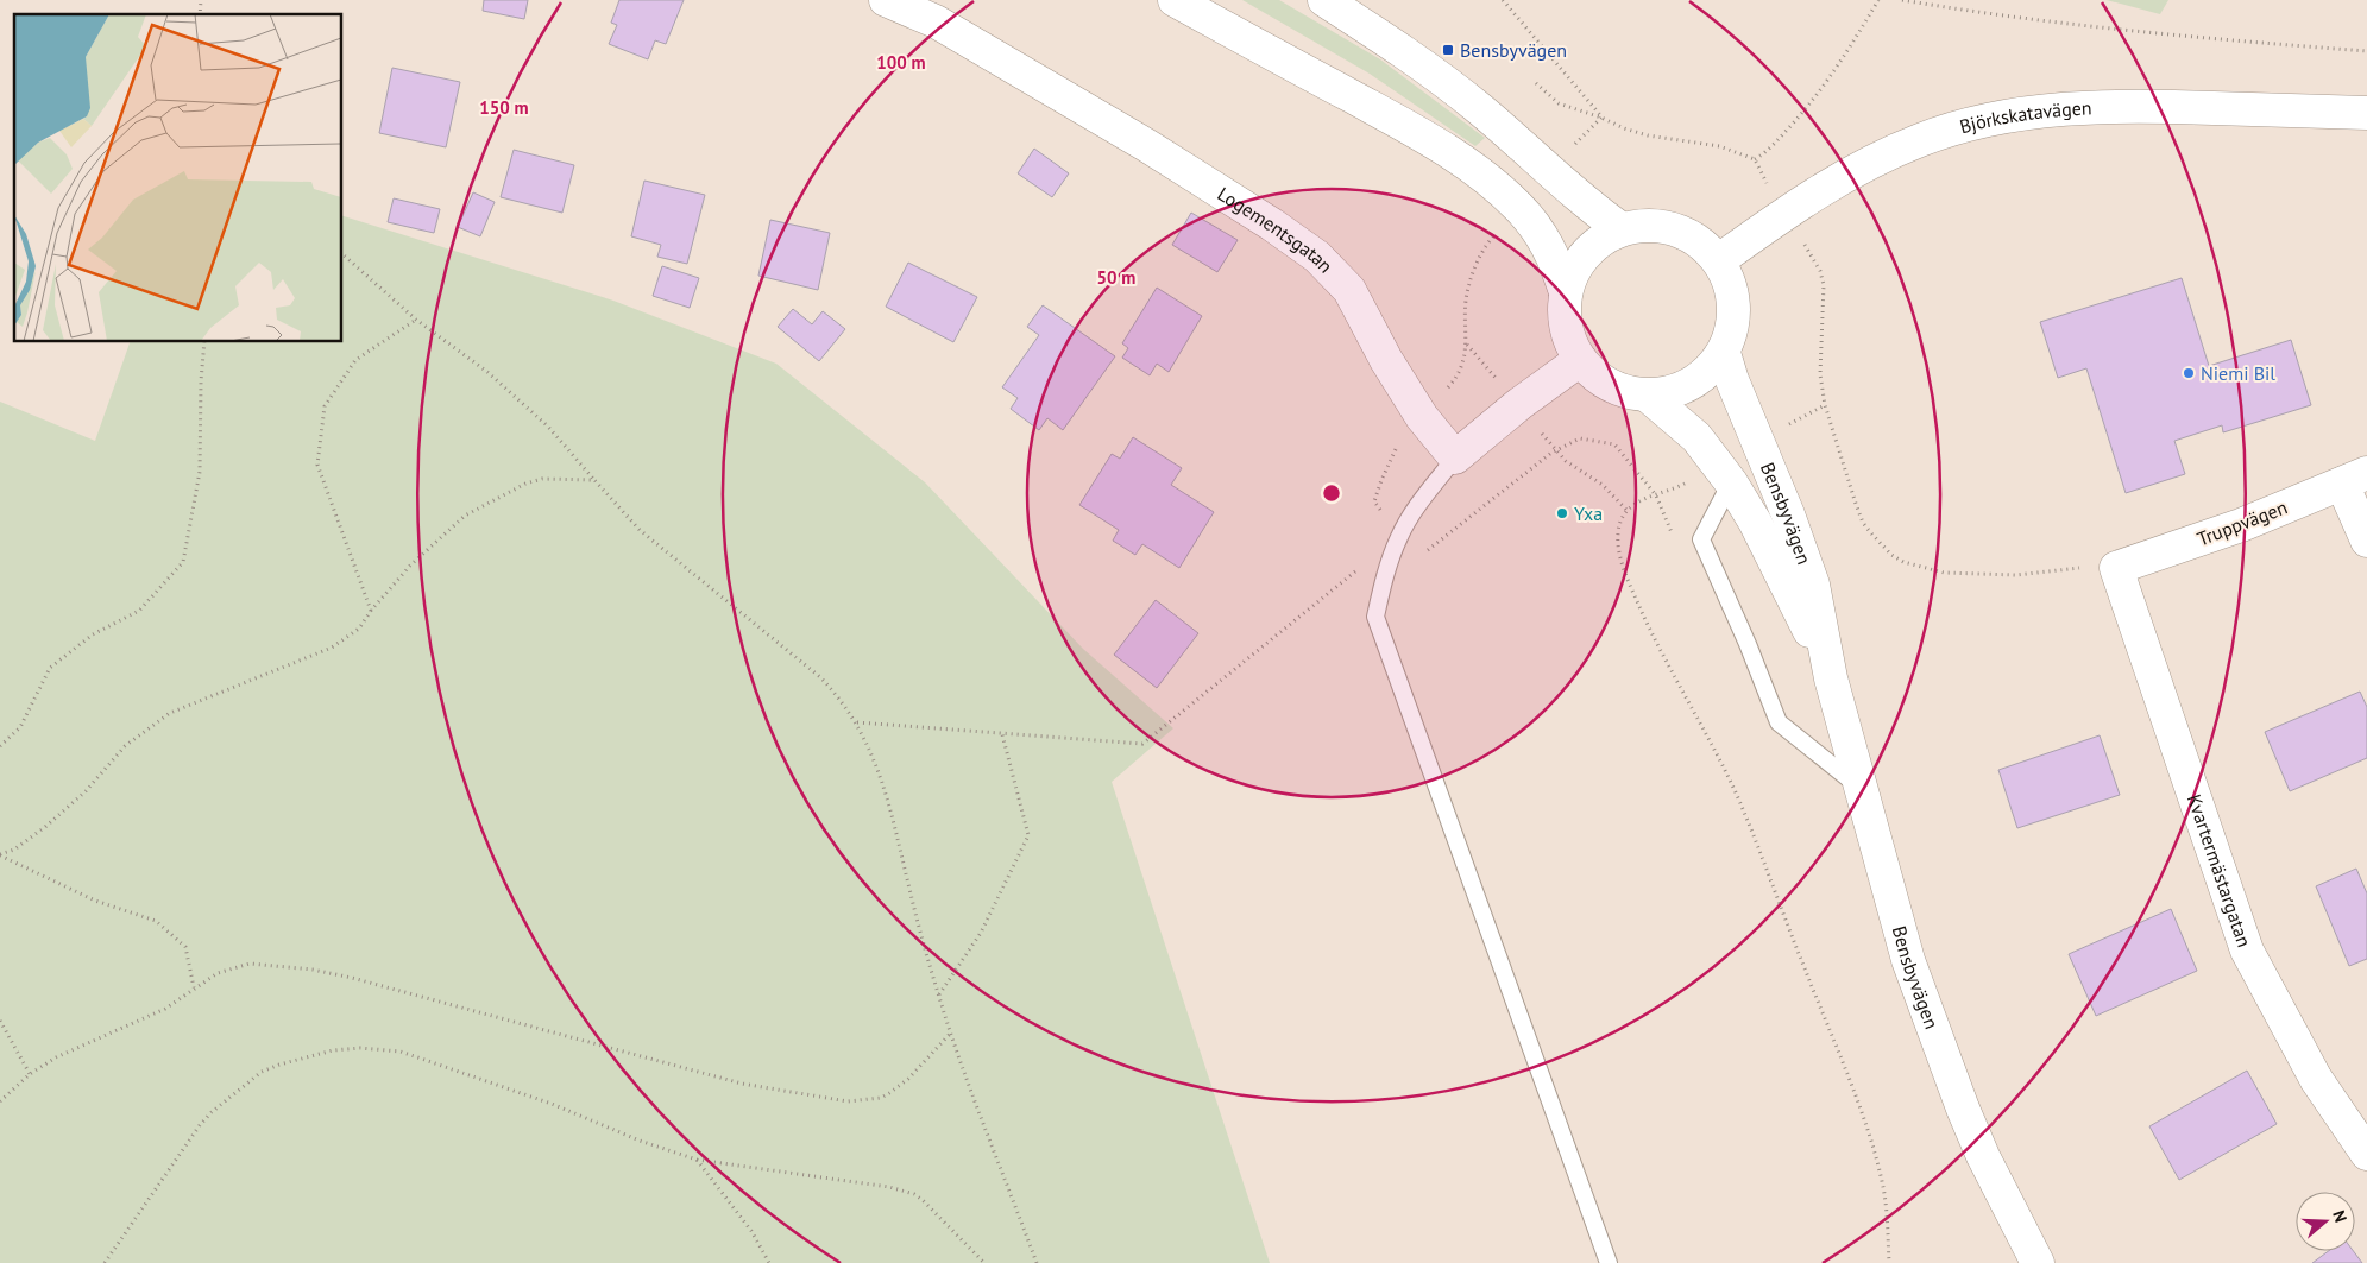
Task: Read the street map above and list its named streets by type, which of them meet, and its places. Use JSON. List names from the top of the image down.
{
  "streets": {
    "main road": [
      "Björkskatavägen",
      "Logementsgatan",
      "Bensbyvägen",
      "Truppvägen",
      "Kvartermästargatan"
    ]
  },
  "crossings": [
    ["Björkskatavägen", "Bensbyvägen"],
    ["Truppvägen", "Kvartermästargatan"]
  ],
  "places": {
    "transit": ["Bensbyvägen"],
    "other": ["Niemi Bil", "Yxa"]
  },
  "north": "right",
  "rings": ["100 m", "150 m", "50 m"]
}
